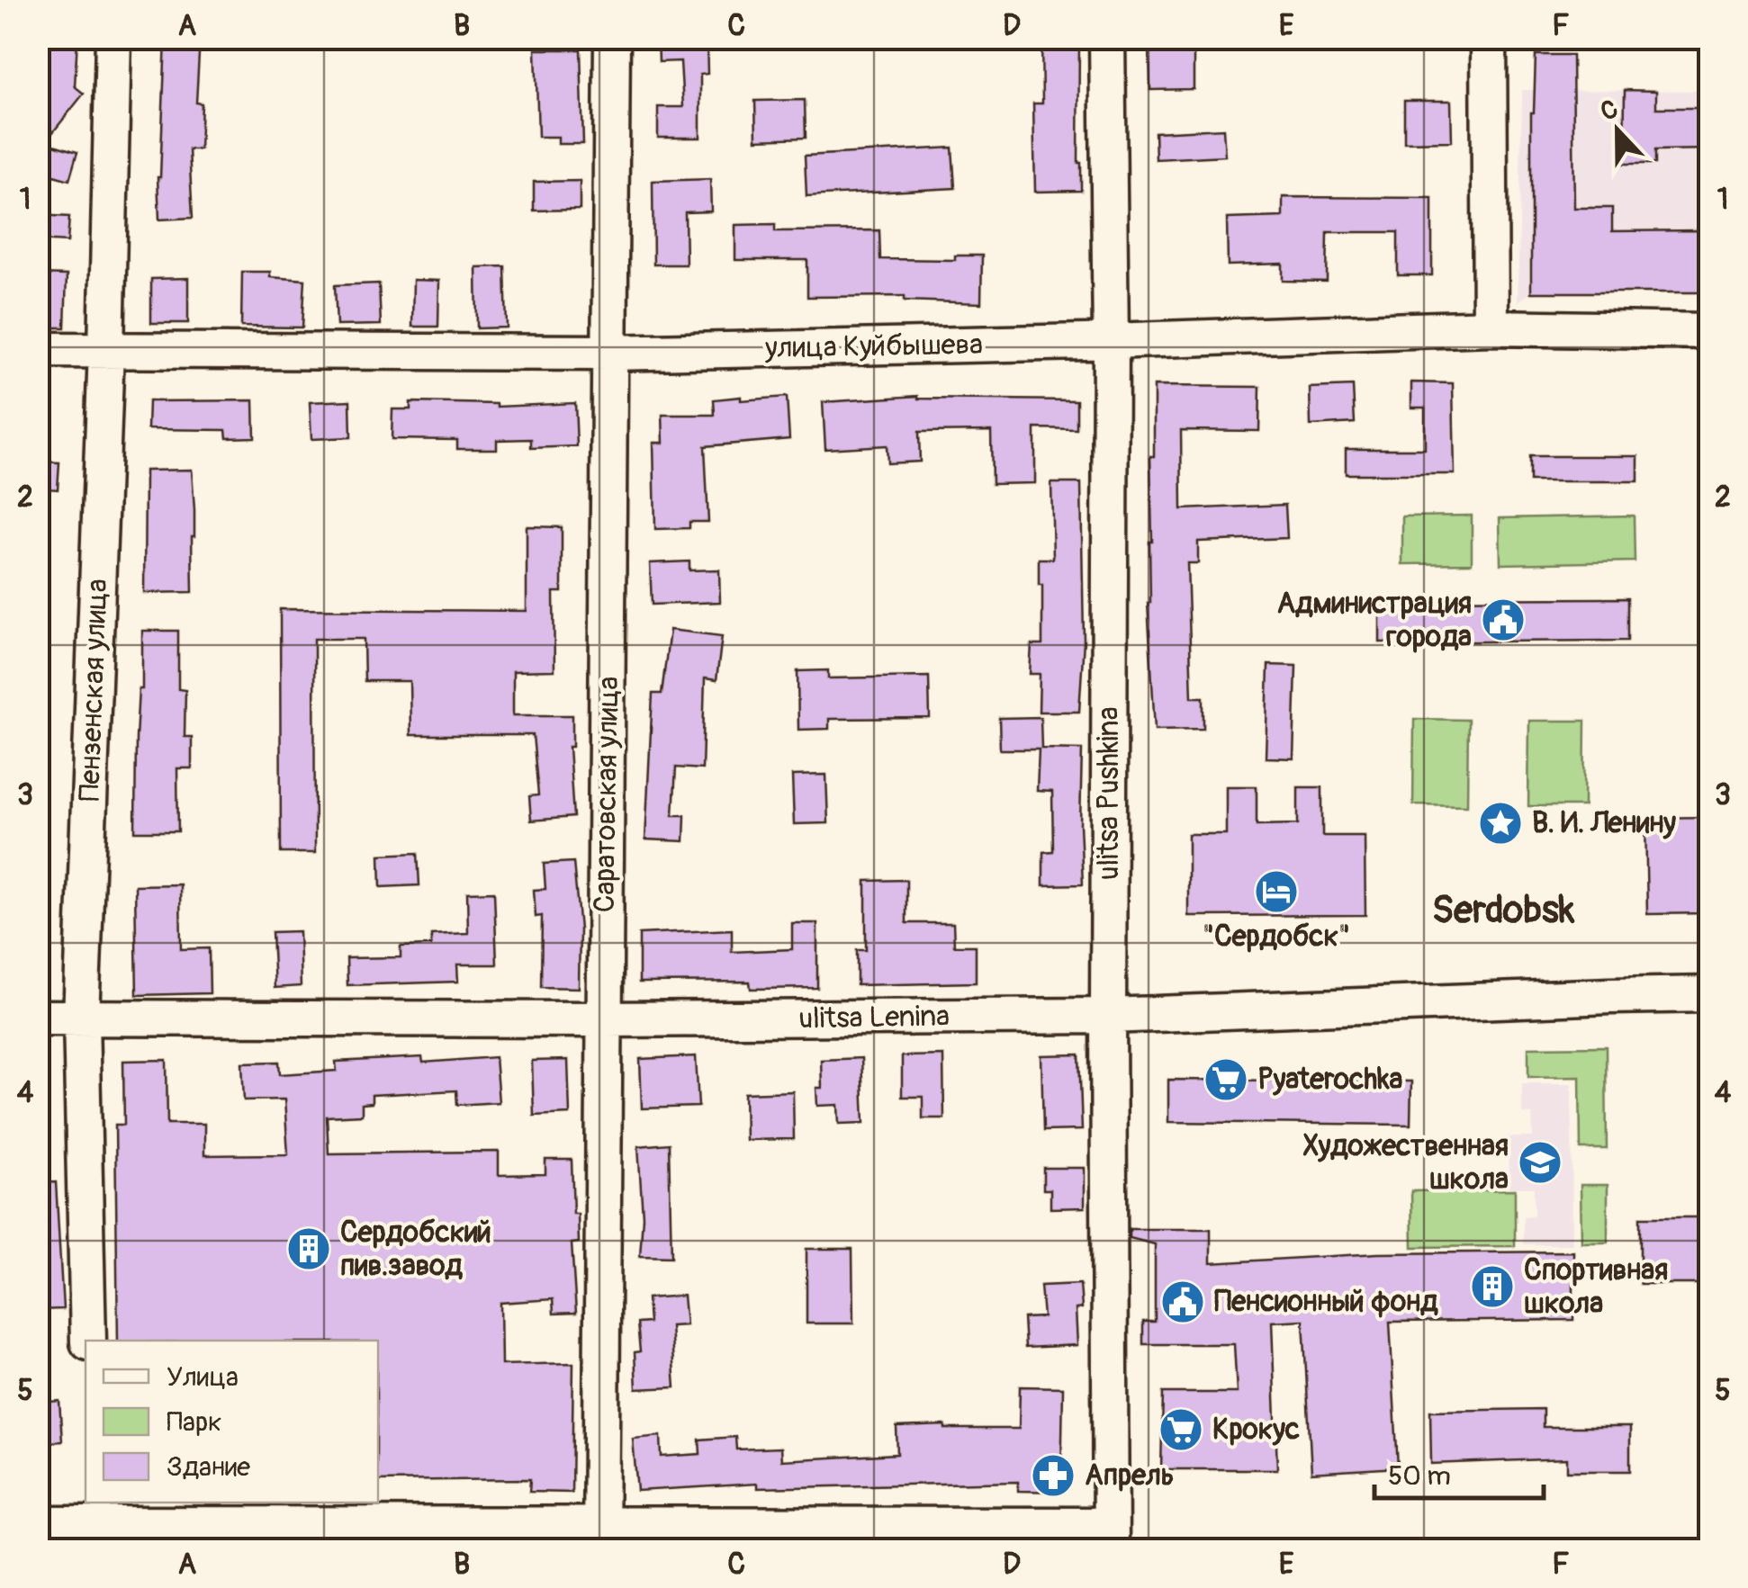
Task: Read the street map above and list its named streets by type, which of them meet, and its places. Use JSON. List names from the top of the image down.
{
  "streets": {
    "street": [
      "улица Куйбышева",
      "Пензенская улица",
      "ulitsa Pushkina",
      "Саратовская улица",
      "ulitsa Lenina"
    ]
  },
  "crossings": [
    ["улица Куйбышева", "Пензенская улица"],
    ["улица Куйбышева", "ulitsa Pushkina"],
    ["улица Куйбышева", "Саратовская улица"],
    ["Пензенская улица", "ulitsa Lenina"],
    ["ulitsa Pushkina", "ulitsa Lenina"],
    ["Саратовская улица", "ulitsa Lenina"]
  ],
  "districts": ["Serdobsk"],
  "places": {
    "public building": ["Администрация города", "Пенсионный фонд"],
    "place": ["В. И. Ленину"],
    "hotel": ["\"Сердобск\""],
    "supermarket": ["Pyaterochka", "Крокус"],
    "school or university": ["Художественная школа"],
    "building": ["Сердобский пив.завод", "Спортивная школа"],
    "pharmacy": ["Апрель"]
  },
  "legend": ["Улица", "Парк", "Здание"],
  "scale_bar": "50 m",
  "north": "top",
  "grid": {
    "columns": [
      "A",
      "B",
      "C",
      "D",
      "E",
      "F"
    ],
    "rows": [
      "1",
      "2",
      "3",
      "4",
      "5"
    ]
  }
}
